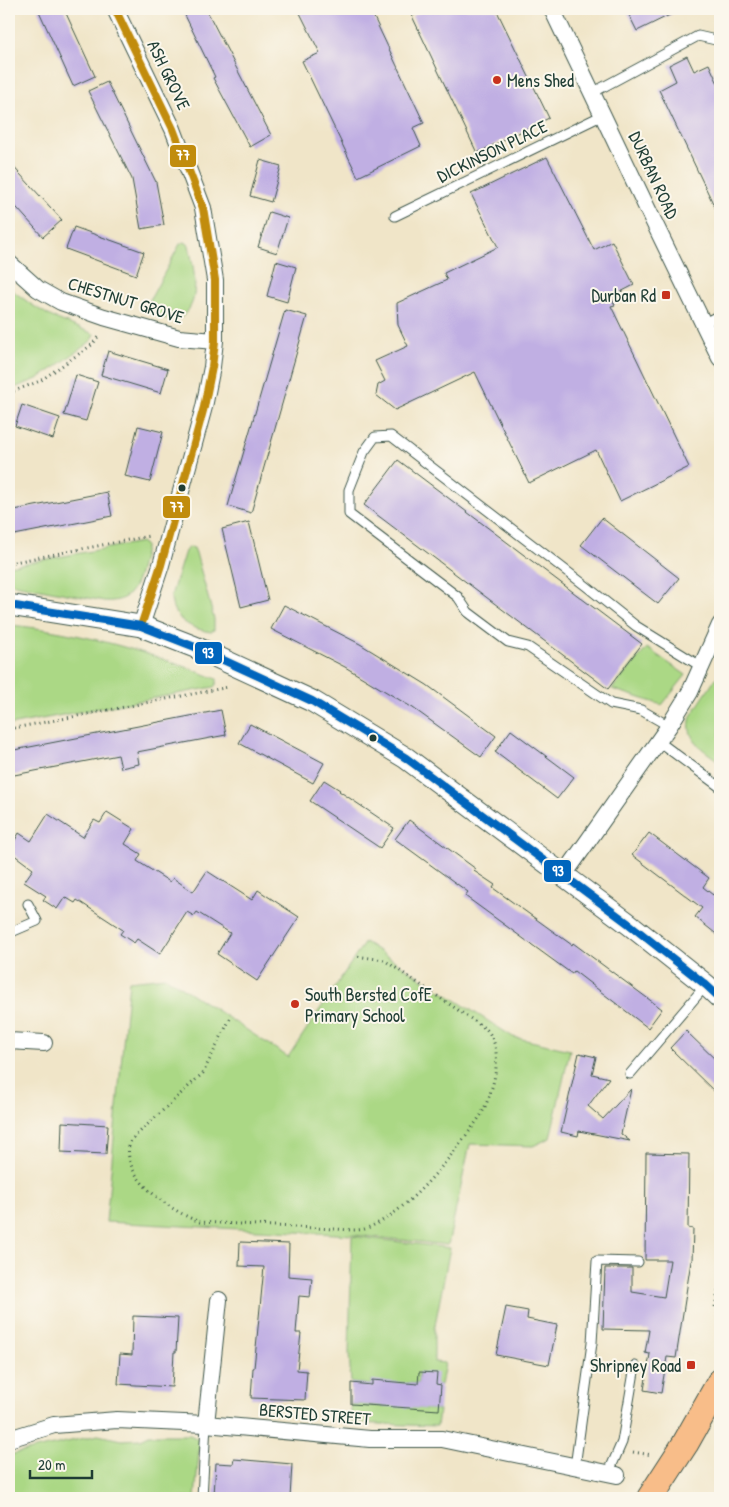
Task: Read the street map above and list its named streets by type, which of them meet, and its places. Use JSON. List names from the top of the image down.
{
  "streets": {
    "street": [
      "ASH GROVE",
      "DURBAN ROAD",
      "CHESTNUT GROVE",
      "BERSTED STREET"
    ],
    "lane": ["DICKINSON PLACE"]
  },
  "crossings": [
    ["ASH GROVE", "CHESTNUT GROVE"],
    ["DICKINSON PLACE", "DURBAN ROAD"]
  ],
  "places": {
    "other": ["Mens Shed", "South Bersted CofE Primary School"],
    "transit": ["Durban Rd", "Shripney Road"]
  },
  "lines": ["transit line 77", "transit line 93"],
  "scale_bar": "20 m"
}
